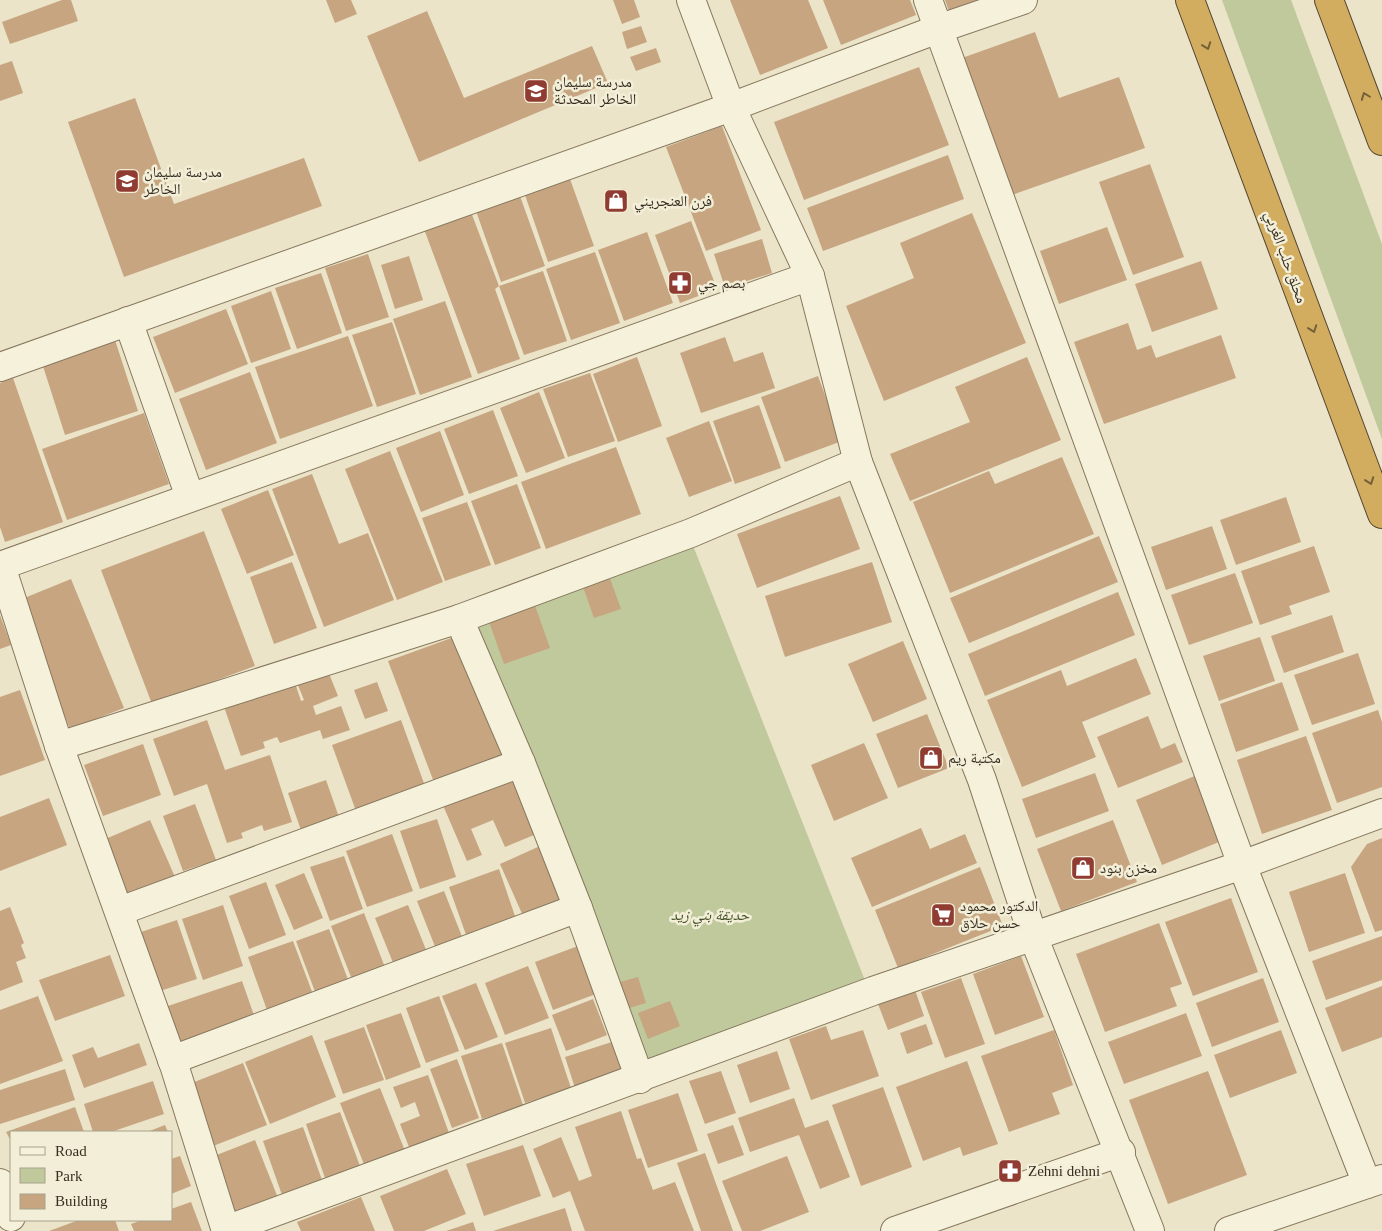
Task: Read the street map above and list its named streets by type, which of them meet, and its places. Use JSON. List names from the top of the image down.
{
  "streets": {
    "highway": ["محلق حلب الغربي"]
  },
  "one_way": ["محلق حلب الغربي"],
  "parks": ["حديقة بني زيد"],
  "places": {
    "school or university": ["مدرسة سليمان الخاطر المحدثة", "مدرسة سليمان الخاطر"],
    "shop": ["فرن العنجريني", "مكتبة ريم", "مخزن بنود"],
    "pharmacy": ["بصم جي", "Zehni dehni"],
    "supermarket": ["الدكتور محمود حسن حلاق"]
  },
  "legend": ["Road", "Park", "Building"]
}
